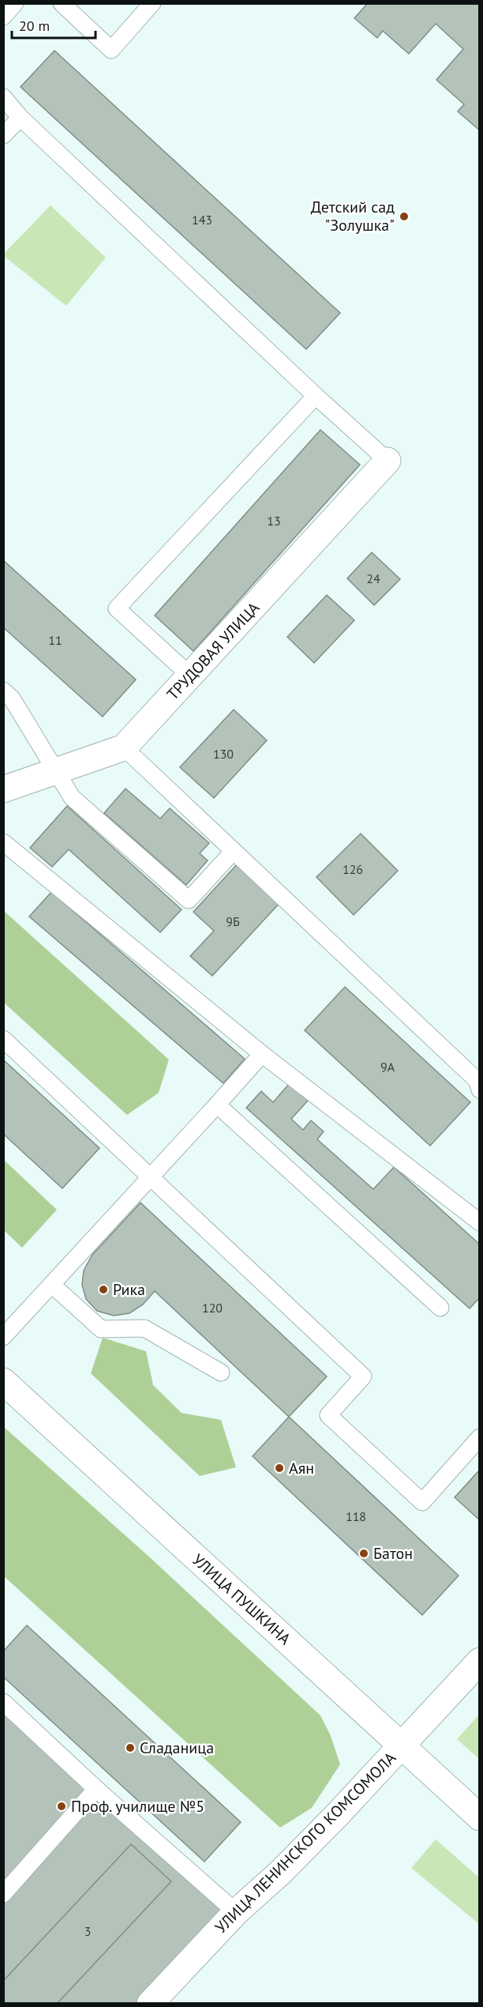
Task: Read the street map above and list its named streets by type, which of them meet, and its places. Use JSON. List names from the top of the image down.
{
  "streets": {
    "street": ["ТРУДОВАЯ УЛИЦА", "УЛИЦА ПУШКИНА", "УЛИЦА ЛЕНИНСКОГО КОМСОМОЛА"]
  },
  "crossings": [
    ["УЛИЦА ПУШКИНА", "УЛИЦА ЛЕНИНСКОГО КОМСОМОЛА"]
  ],
  "places": [
    "Детский сад \"Золушка\"",
    "Рика",
    "Аян",
    "Батон",
    "Сладаница",
    "Проф. училище №5"
  ],
  "house_numbers": [
    "143",
    "13",
    "24",
    "11",
    "130",
    "126",
    "9Б",
    "9А",
    "120",
    "118",
    "3"
  ],
  "scale_bar": "20 m"
}
